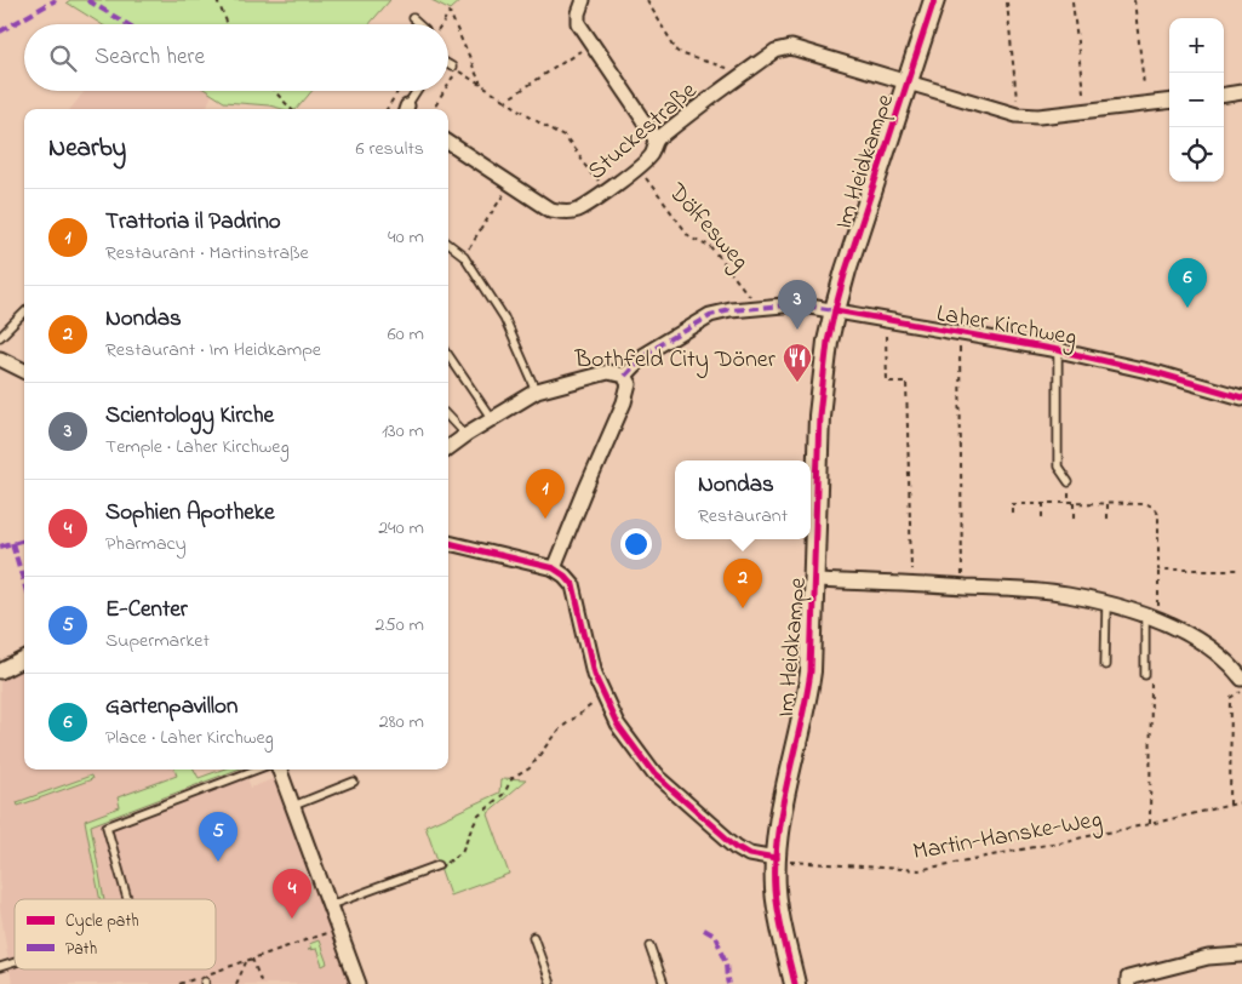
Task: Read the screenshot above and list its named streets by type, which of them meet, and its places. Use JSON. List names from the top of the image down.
{
  "streets": {
    "street": ["Stuckestraße", "Im Heidkampe", "Laher Kirchweg"],
    "path": ["Dölfesweg", "Martin-Hanske-Weg"]
  },
  "crossings": [
    ["Stuckestraße", "Im Heidkampe"],
    ["Stuckestraße", "Dölfesweg"],
    ["Im Heidkampe", "Laher Kirchweg"],
    ["Im Heidkampe", "Martin-Hanske-Weg"],
    ["Dölfesweg", "Laher Kirchweg"]
  ],
  "places": {
    "restaurant": ["Bothfeld City Döner"]
  },
  "legend": ["Cycle path", "Path"],
  "page": {
    "map_buttons": ["+", "−"],
    "search": "Search here",
    "heading": ["Nearby", "6 results"],
    "list": [
      {
        "mark": "1",
        "name": "Trattoria il Padrino",
        "note": "Restaurant · Martinstraße",
        "value": "40 m"
      },
      {
        "mark": "2",
        "name": "Nondas",
        "note": "Restaurant · Im Heidkampe",
        "value": "60 m"
      },
      {
        "mark": "3",
        "name": "Scientology Kirche",
        "note": "Temple · Laher Kirchweg",
        "value": "130 m"
      },
      {
        "mark": "4",
        "name": "Sophien Apotheke",
        "note": "Pharmacy",
        "value": "240 m"
      },
      {
        "mark": "5",
        "name": "E-Center",
        "note": "Supermarket",
        "value": "250 m"
      },
      {
        "mark": "6",
        "name": "Gartenpavillon",
        "note": "Place · Laher Kirchweg",
        "value": "280 m"
      }
    ],
    "pins": [
      "6",
      "3",
      "1",
      "2",
      "5",
      "4"
    ],
    "popup": ["Nondas", "Restaurant"]
  }
}
